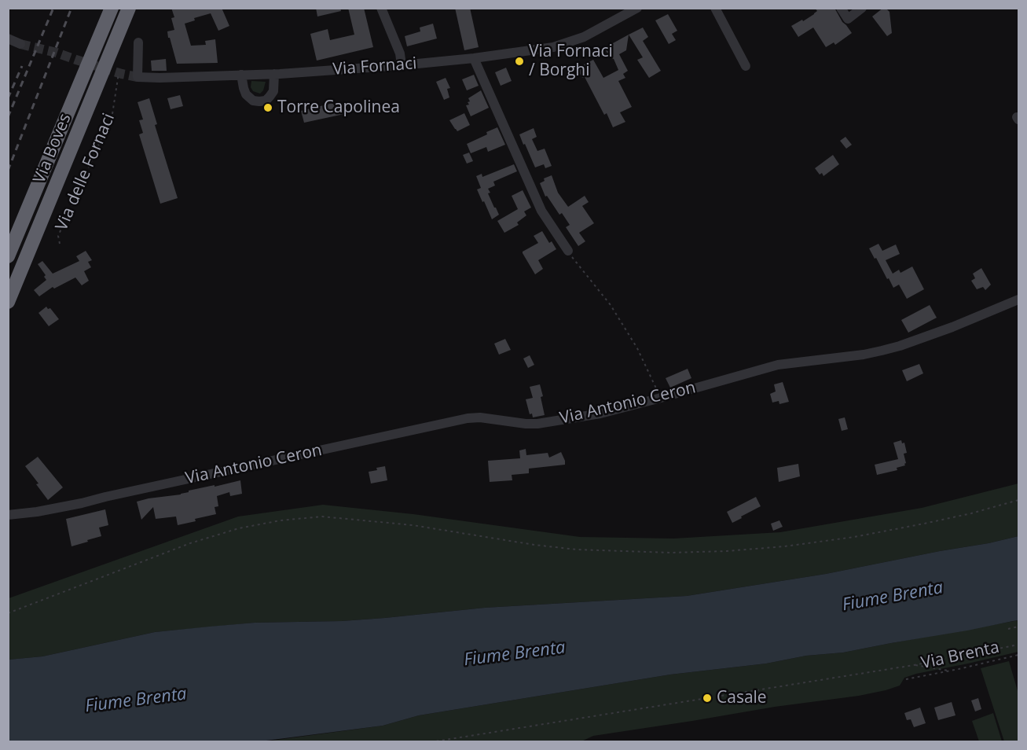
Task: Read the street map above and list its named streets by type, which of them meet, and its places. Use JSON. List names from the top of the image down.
{
  "streets": {
    "highway": ["Via Boves"],
    "street": ["Via Fornaci", "Via Antonio Ceron"],
    "path": ["Via delle Fornaci", "Via Brenta"]
  },
  "water": ["Fiume Brenta"],
  "places": ["Via Fornaci / Borghi", "Torre Capolinea", "Casale"]
}
